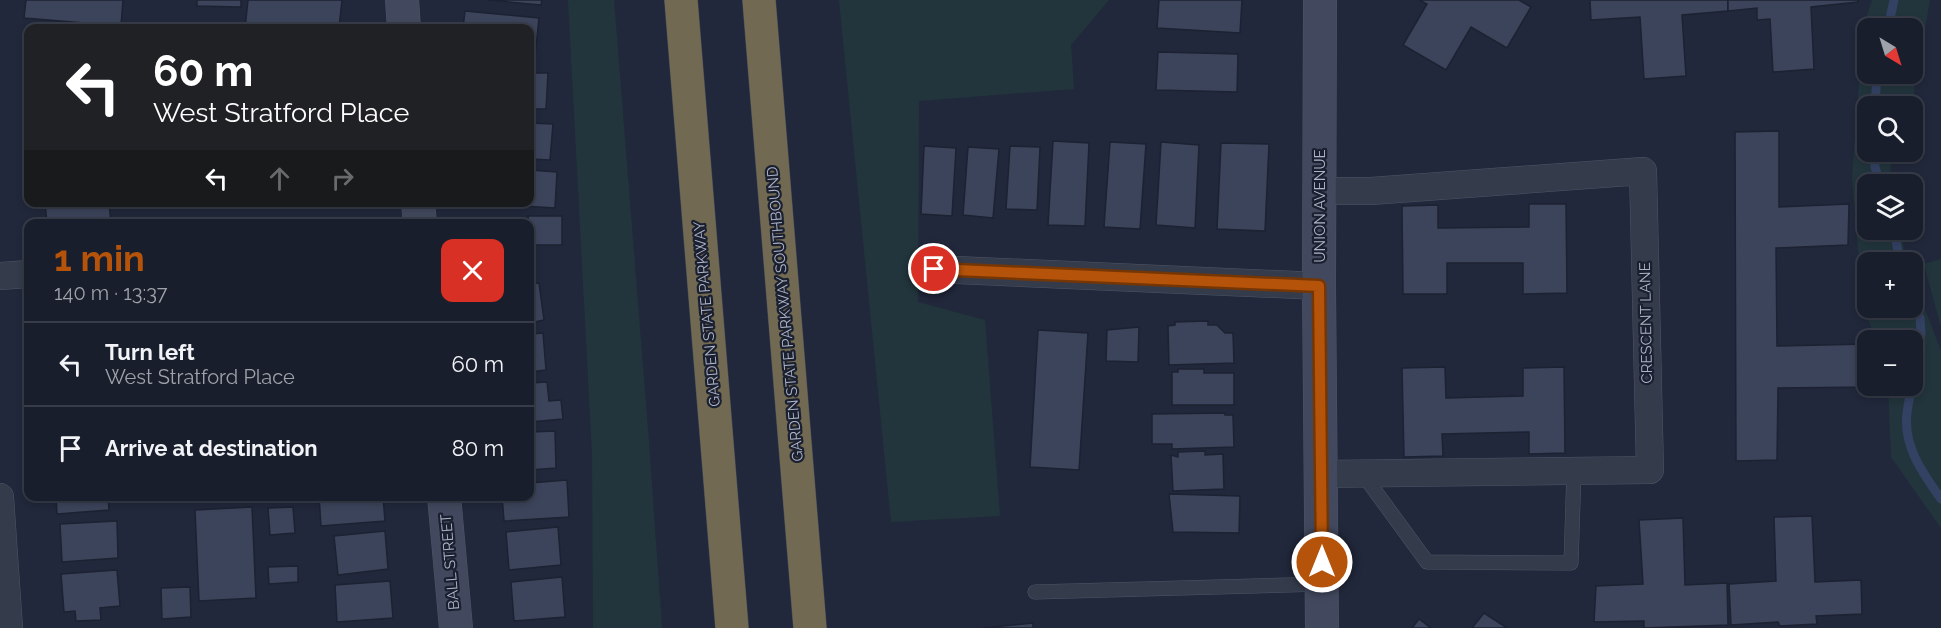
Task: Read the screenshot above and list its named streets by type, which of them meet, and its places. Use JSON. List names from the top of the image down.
{
  "streets": {
    "highway": ["GARDEN STATE PARKWAY", "GARDEN STATE PARKWAY SOUTHBOUND"],
    "main road": ["UNION AVENUE", "BALL STREET"],
    "street": ["CRESCENT LANE"]
  },
  "crossings": [
    ["UNION AVENUE", "CRESCENT LANE"]
  ],
  "north": "bottom right",
  "page": {
    "map_buttons": ["+", "−"],
    "turn": ["60 m", "West Stratford Place"],
    "heading": ["1 min", "140 m · 13:37"],
    "list": [
      {
        "name": "Turn left",
        "note": "West Stratford Place",
        "value": "60 m"
      },
      {
        "name": "Arrive at destination",
        "value": "80 m"
      }
    ]
  }
}
